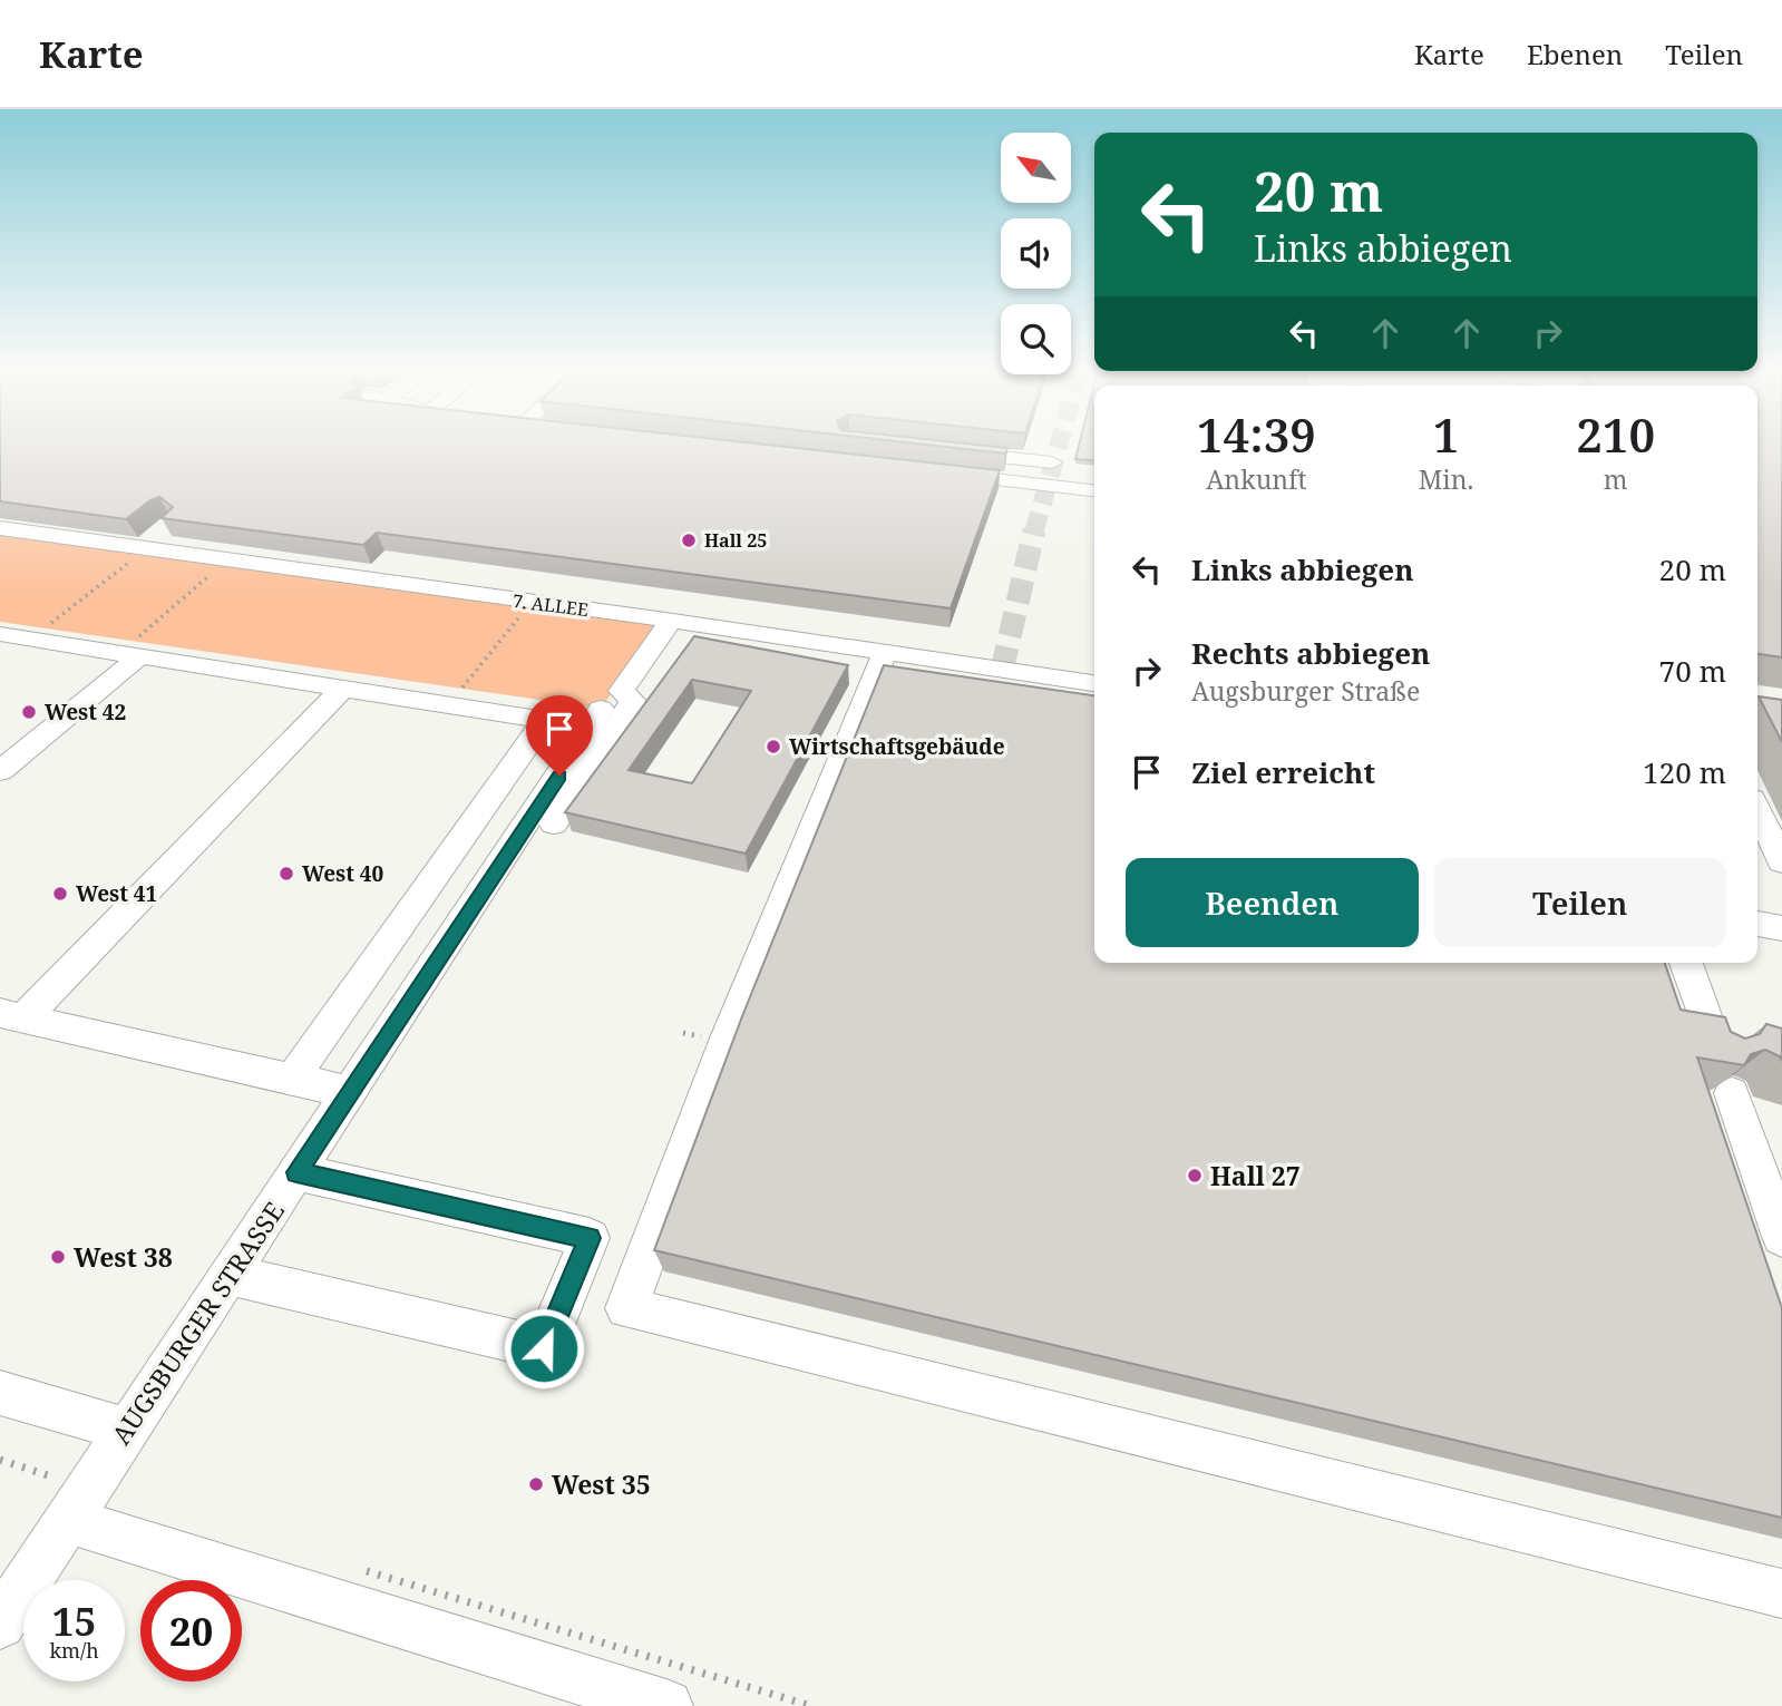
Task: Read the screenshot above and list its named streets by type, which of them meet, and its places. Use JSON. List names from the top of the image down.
{
  "streets": {
    "lane": ["7. ALLEE", "AUGSBURGER STRASSE"]
  },
  "places": [
    "Hall 25",
    "West 42",
    "Wirtschaftsgebäude",
    "West 40",
    "West 41",
    "Hall 27",
    "West 38",
    "West 35"
  ],
  "north": "top left",
  "page": {
    "header": "Karte",
    "nav": ["Karte", "Ebenen", "Teilen"],
    "turn": ["20 m", "Links abbiegen"],
    "eta": [
      "14:39",
      "Ankunft",
      "1",
      "Min.",
      "210",
      "m"
    ],
    "list": [
      {
        "name": "Links abbiegen",
        "value": "20 m"
      },
      {
        "name": "Rechts abbiegen",
        "note": "Augsburger Straße",
        "value": "70 m"
      },
      {
        "name": "Ziel erreicht",
        "value": "120 m"
      }
    ],
    "buttons": ["Beenden", "Teilen"],
    "speed": "15 km/h",
    "limit": "20"
  }
}
